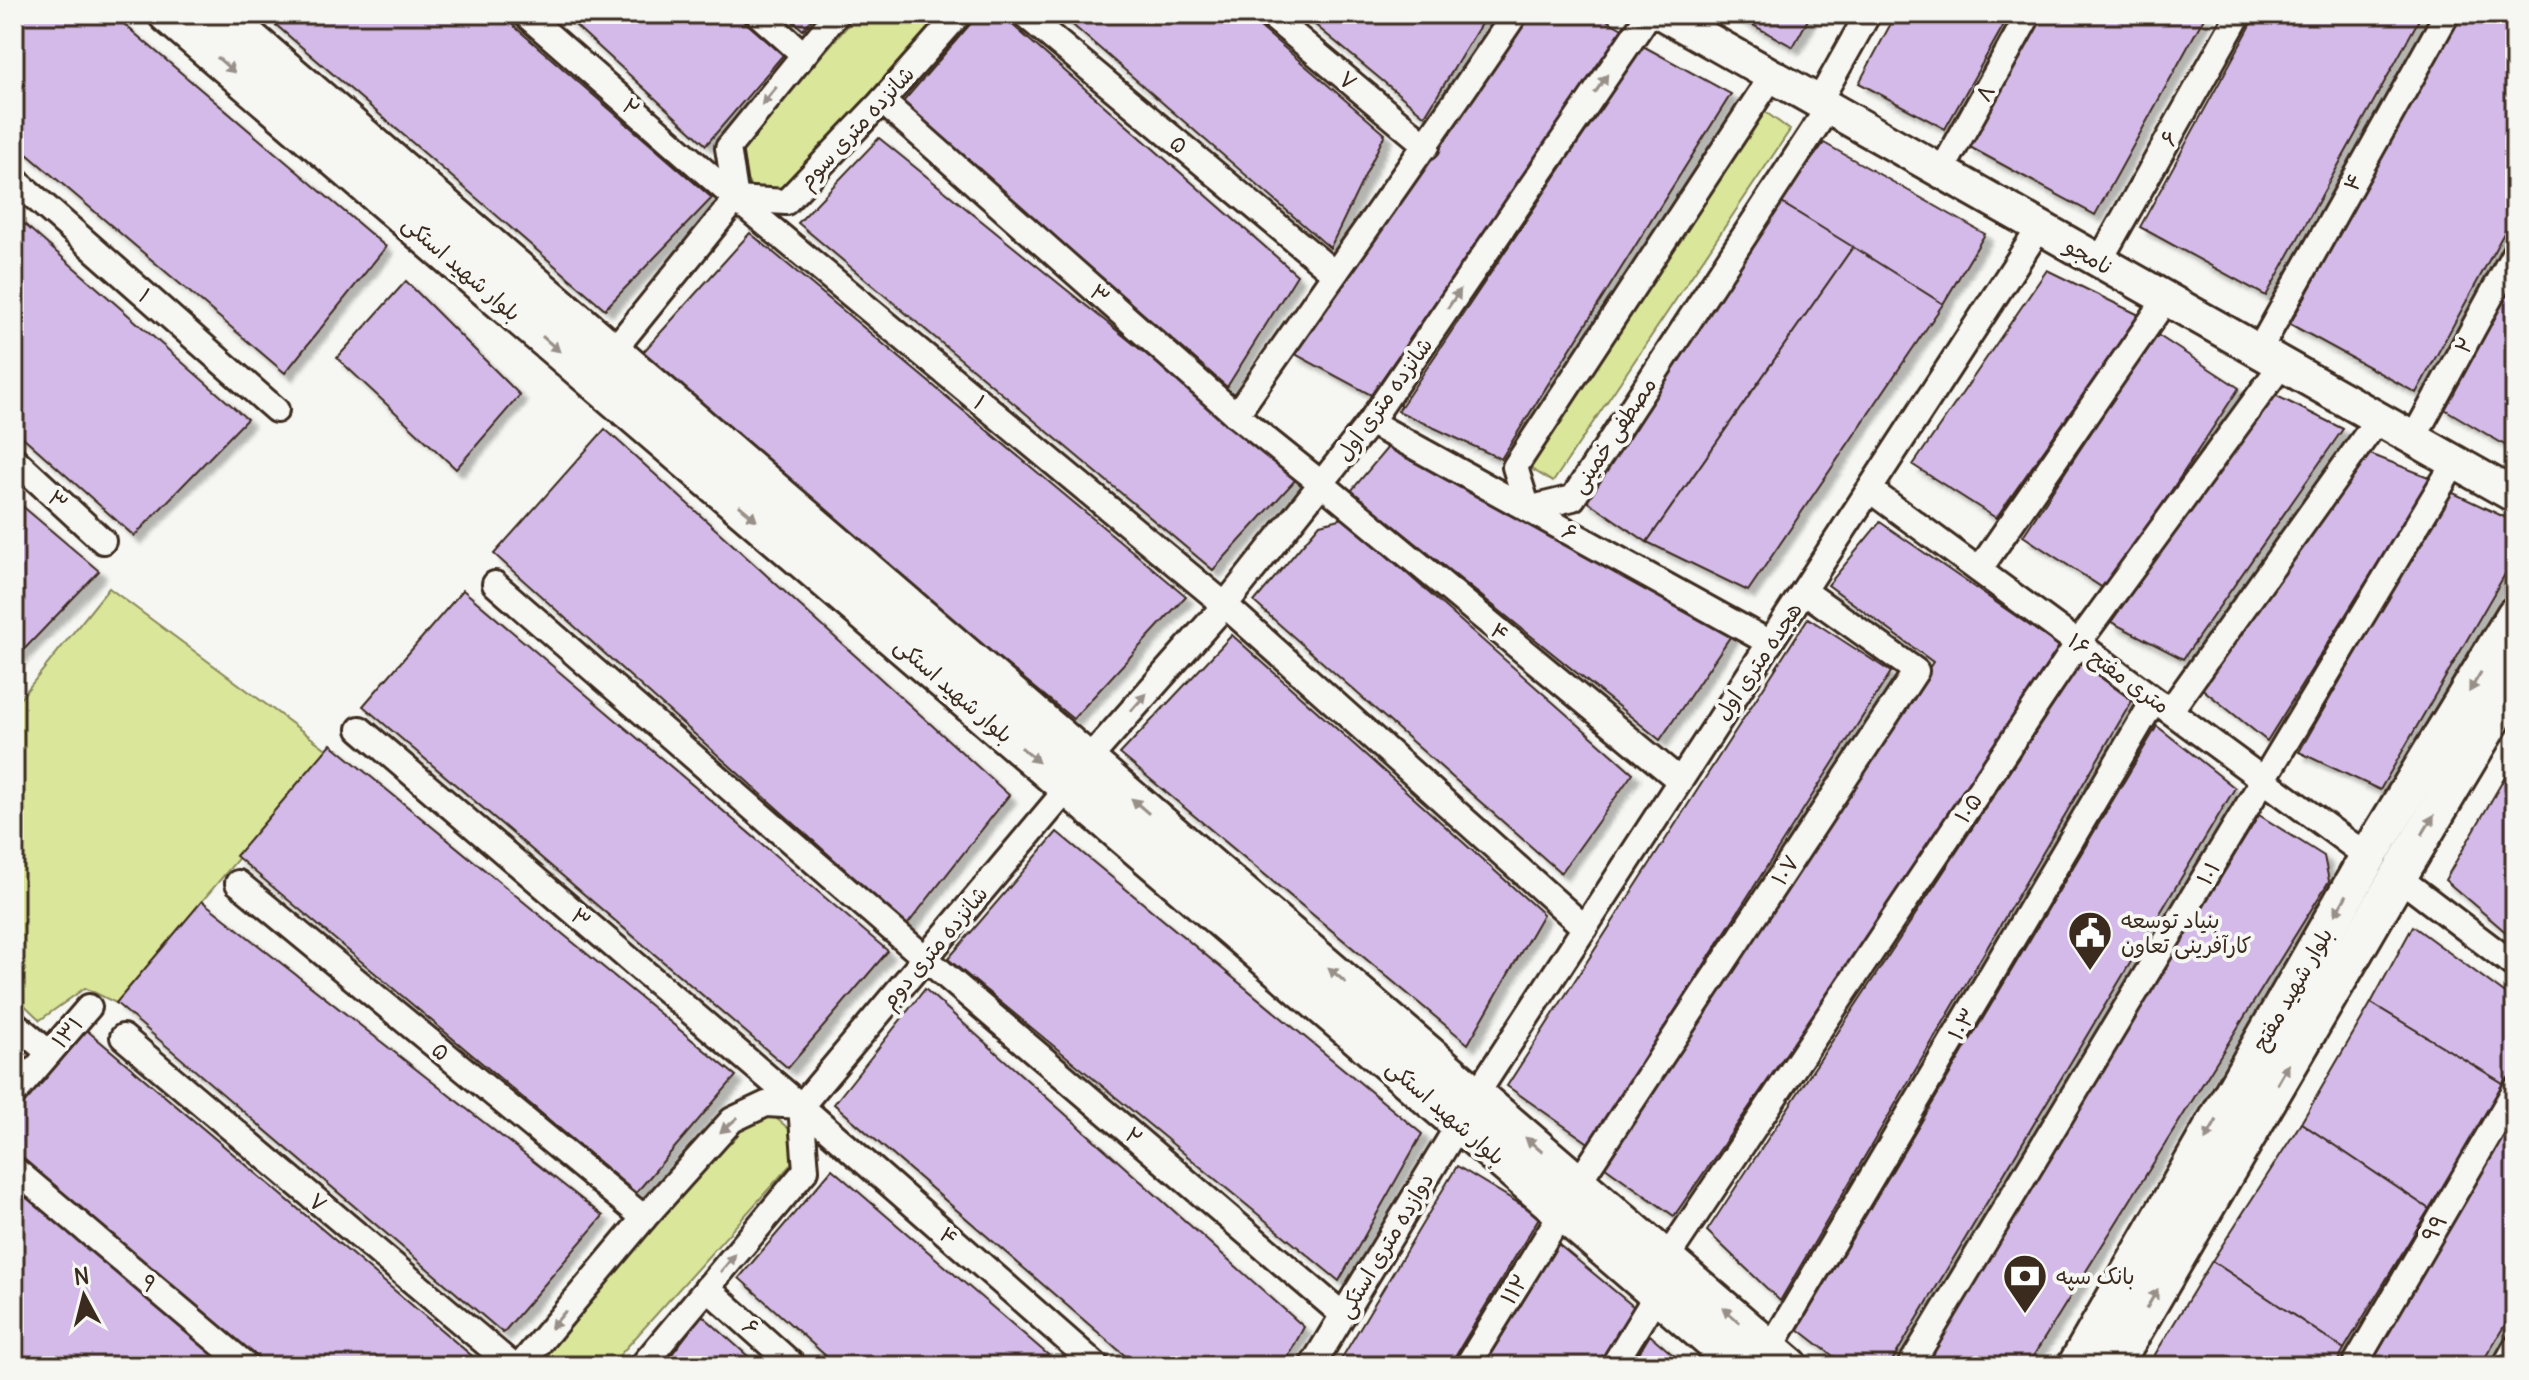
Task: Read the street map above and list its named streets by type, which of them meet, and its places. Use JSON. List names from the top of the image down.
{
  "streets": {
    "main road": ["بلوار شهید استکی", "بلوار شهید مفتح"],
    "street": [
      "۷",
      "۸",
      "۲",
      "شانزده متری سوم",
      "۶",
      "۵",
      "۴",
      "نامجو",
      "۳",
      "۱",
      "شانزده متری اول",
      "مصطفی خمینی",
      "هجده متری اول",
      "۱۶ متری مفتح",
      "۱۰۵",
      "۱۰۷",
      "۱۰۱",
      "شانزده متری دوم",
      "۱۰۳",
      "۱۳۱",
      "۹۹",
      "دوازده متری استکی",
      "۹",
      "۱۱۲"
    ]
  },
  "crossings": [
    ["۸", "نامجو"],
    ["۲", "شانزده متری سوم"],
    ["۲", "نامجو"],
    ["۲", "۱"],
    ["۲", "شانزده متری دوم"],
    ["۲", "دوازده متری استکی"],
    ["شانزده متری سوم", "۳"],
    ["شانزده متری سوم", "۱"],
    ["۶", "نامجو"],
    ["۶", "شانزده متری اول"],
    ["۶", "مصطفی خمینی"],
    ["۶", "هجده متری اول"],
    ["۴", "نامجو"],
    ["۴", "۳"],
    ["۴", "شانزده متری اول"],
    ["۴", "هجده متری اول"],
    ["۴", "۱۰۵"],
    ["۴", "شانزده متری دوم"],
    ["نامجو", "مصطفی خمینی"],
    ["نامجو", "هجده متری اول"],
    ["نامجو", "۱۰۵"],
    ["نامجو", "۱۰۱"],
    ["نامجو", "۱۰۳"],
    ["بلوار شهید استکی", "شانزده متری اول"],
    ["بلوار شهید استکی", "هجده متری اول"],
    ["بلوار شهید استکی", "۱۰۵"],
    ["بلوار شهید استکی", "۱۰۷"],
    ["بلوار شهید استکی", "شانزده متری دوم"],
    ["بلوار شهید استکی", "۱۰۳"],
    ["بلوار شهید استکی", "دوازده متری استکی"],
    ["بلوار شهید استکی", "۱۱۲"],
    ["۳", "شانزده متری اول"],
    ["۳", "شانزده متری دوم"],
    ["۱", "شانزده متری اول"],
    ["شانزده متری اول", "شانزده متری دوم"],
    ["هجده متری اول", "۱۶ متری مفتح"],
    ["هجده متری اول", "۱۰۷"],
    ["هجده متری اول", "دوازده متری استکی"],
    ["۱۶ متری مفتح", "۱۰۵"],
    ["۱۶ متری مفتح", "۱۰۱"],
    ["۱۶ متری مفتح", "بلوار شهید مفتح"],
    ["۱۶ متری مفتح", "۱۰۳"],
    ["۱۰۷", "۱۱۲"]
  ],
  "places": {
    "public building": ["بنیاد توسعه کارآفرینی تعاون"],
    "bank": ["بانک سپه"]
  },
  "north": "top"
}
